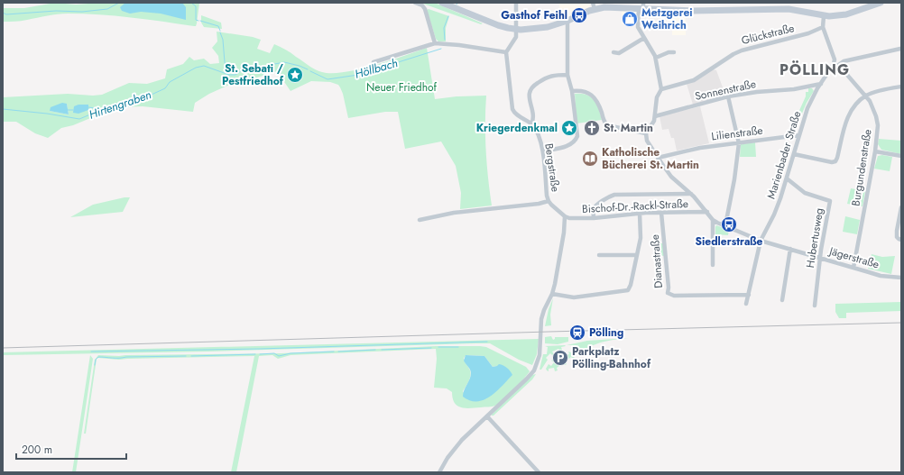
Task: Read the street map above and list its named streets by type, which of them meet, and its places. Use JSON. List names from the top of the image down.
{
  "streets": {
    "street": [
      "Glückstraße",
      "Sonnenstraße",
      "Lilienstraße",
      "Marienbader Straße",
      "Bergstraße",
      "Burgundenstraße",
      "Bischof-Dr.-Rackl-Straße",
      "Hubertusweg",
      "Jägerstraße",
      "Dianastraße"
    ]
  },
  "crossings": [
    ["Sonnenstraße", "Marienbader Straße"],
    ["Lilienstraße", "Marienbader Straße"],
    ["Marienbader Straße", "Burgundenstraße"],
    ["Marienbader Straße", "Hubertusweg"],
    ["Marienbader Straße", "Jägerstraße"],
    ["Marienbader Straße", "Dianastraße"],
    ["Bergstraße", "Bischof-Dr.-Rackl-Straße"],
    ["Burgundenstraße", "Jägerstraße"],
    ["Bischof-Dr.-Rackl-Straße", "Dianastraße"],
    ["Hubertusweg", "Jägerstraße"]
  ],
  "districts": ["PÖLLING"],
  "water": ["Höllbach", "Hirtengraben"],
  "parks": ["Neuer Friedhof"],
  "places": {
    "bus stop": ["Gasthof Feihl", "Siedlerstraße"],
    "shop": ["Metzgerei Weihrich"],
    "place": ["St. Sebati / Pestfriedhof", "Kriegerdenkmal"],
    "church": ["St. Martin"],
    "library": ["Katholische Bücherei St. Martin"],
    "station": ["Pölling"],
    "parking": ["Parkplatz Pölling-Bahnhof"]
  },
  "scale_bar": "200 m"
}
